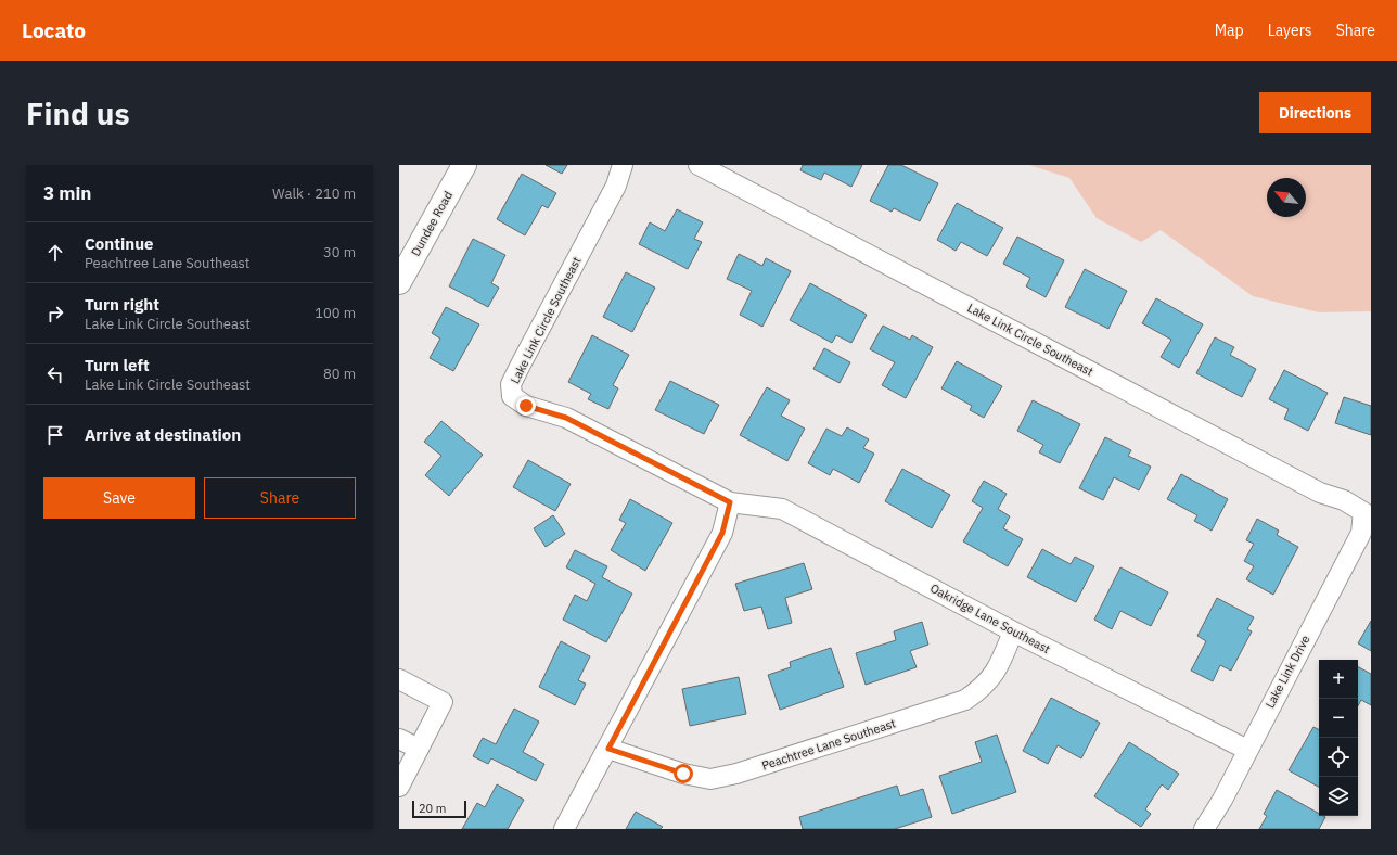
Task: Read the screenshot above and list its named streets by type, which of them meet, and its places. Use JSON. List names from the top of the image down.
{
  "streets": {
    "main road": ["Dundee Road"],
    "street": [
      "Lake Link Circle Southeast",
      "Oakridge Lane Southeast",
      "Lake Link Drive",
      "Peachtree Lane Southeast"
    ]
  },
  "crossings": [
    ["Lake Link Circle Southeast", "Oakridge Lane Southeast"],
    ["Lake Link Circle Southeast", "Lake Link Drive"],
    ["Oakridge Lane Southeast", "Lake Link Drive"],
    ["Oakridge Lane Southeast", "Peachtree Lane Southeast"]
  ],
  "scale_bar": "20 m",
  "north": "top left",
  "page": {
    "header": "Locato",
    "nav": ["Map", "Layers", "Share"],
    "buttons": [
      "Directions",
      ["Save", "Share"]
    ],
    "title": "Find us",
    "heading": ["3 min", "Walk · 210 m"],
    "list": [
      ["Continue", "Peachtree Lane Southeast", "30 m"],
      ["Turn right", "Lake Link Circle Southeast", "100 m"],
      ["Turn left", "Lake Link Circle Southeast", "80 m"],
      "Arrive at destination"
    ],
    "map_buttons": ["+", "−"],
    "scale": "20 m"
  }
}
